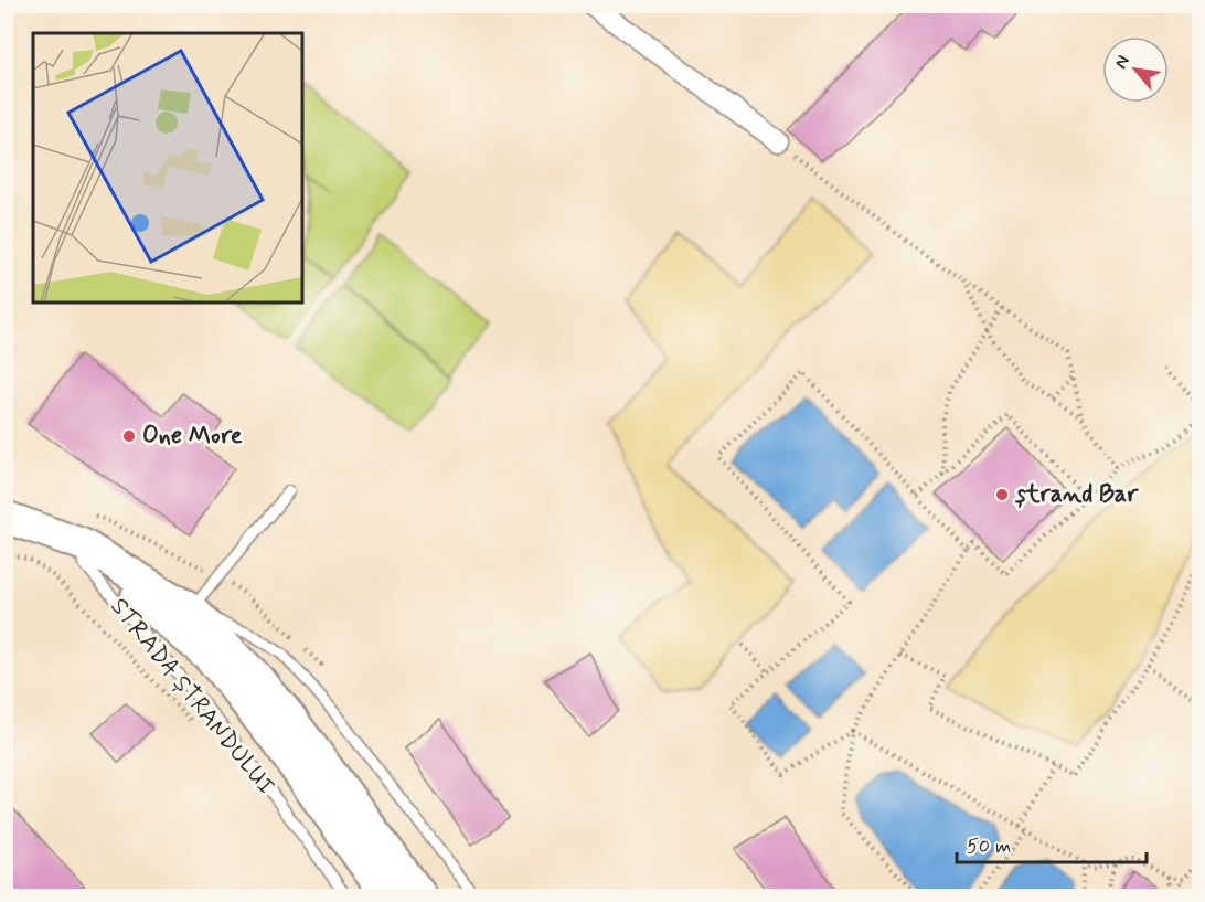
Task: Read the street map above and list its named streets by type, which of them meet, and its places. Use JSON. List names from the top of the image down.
{
  "streets": {
    "main road": ["STRADA ȘTRANDULUI"]
  },
  "places": ["One More", "ștrand Bar"],
  "scale_bar": "50 m",
  "north": "top left"
}
